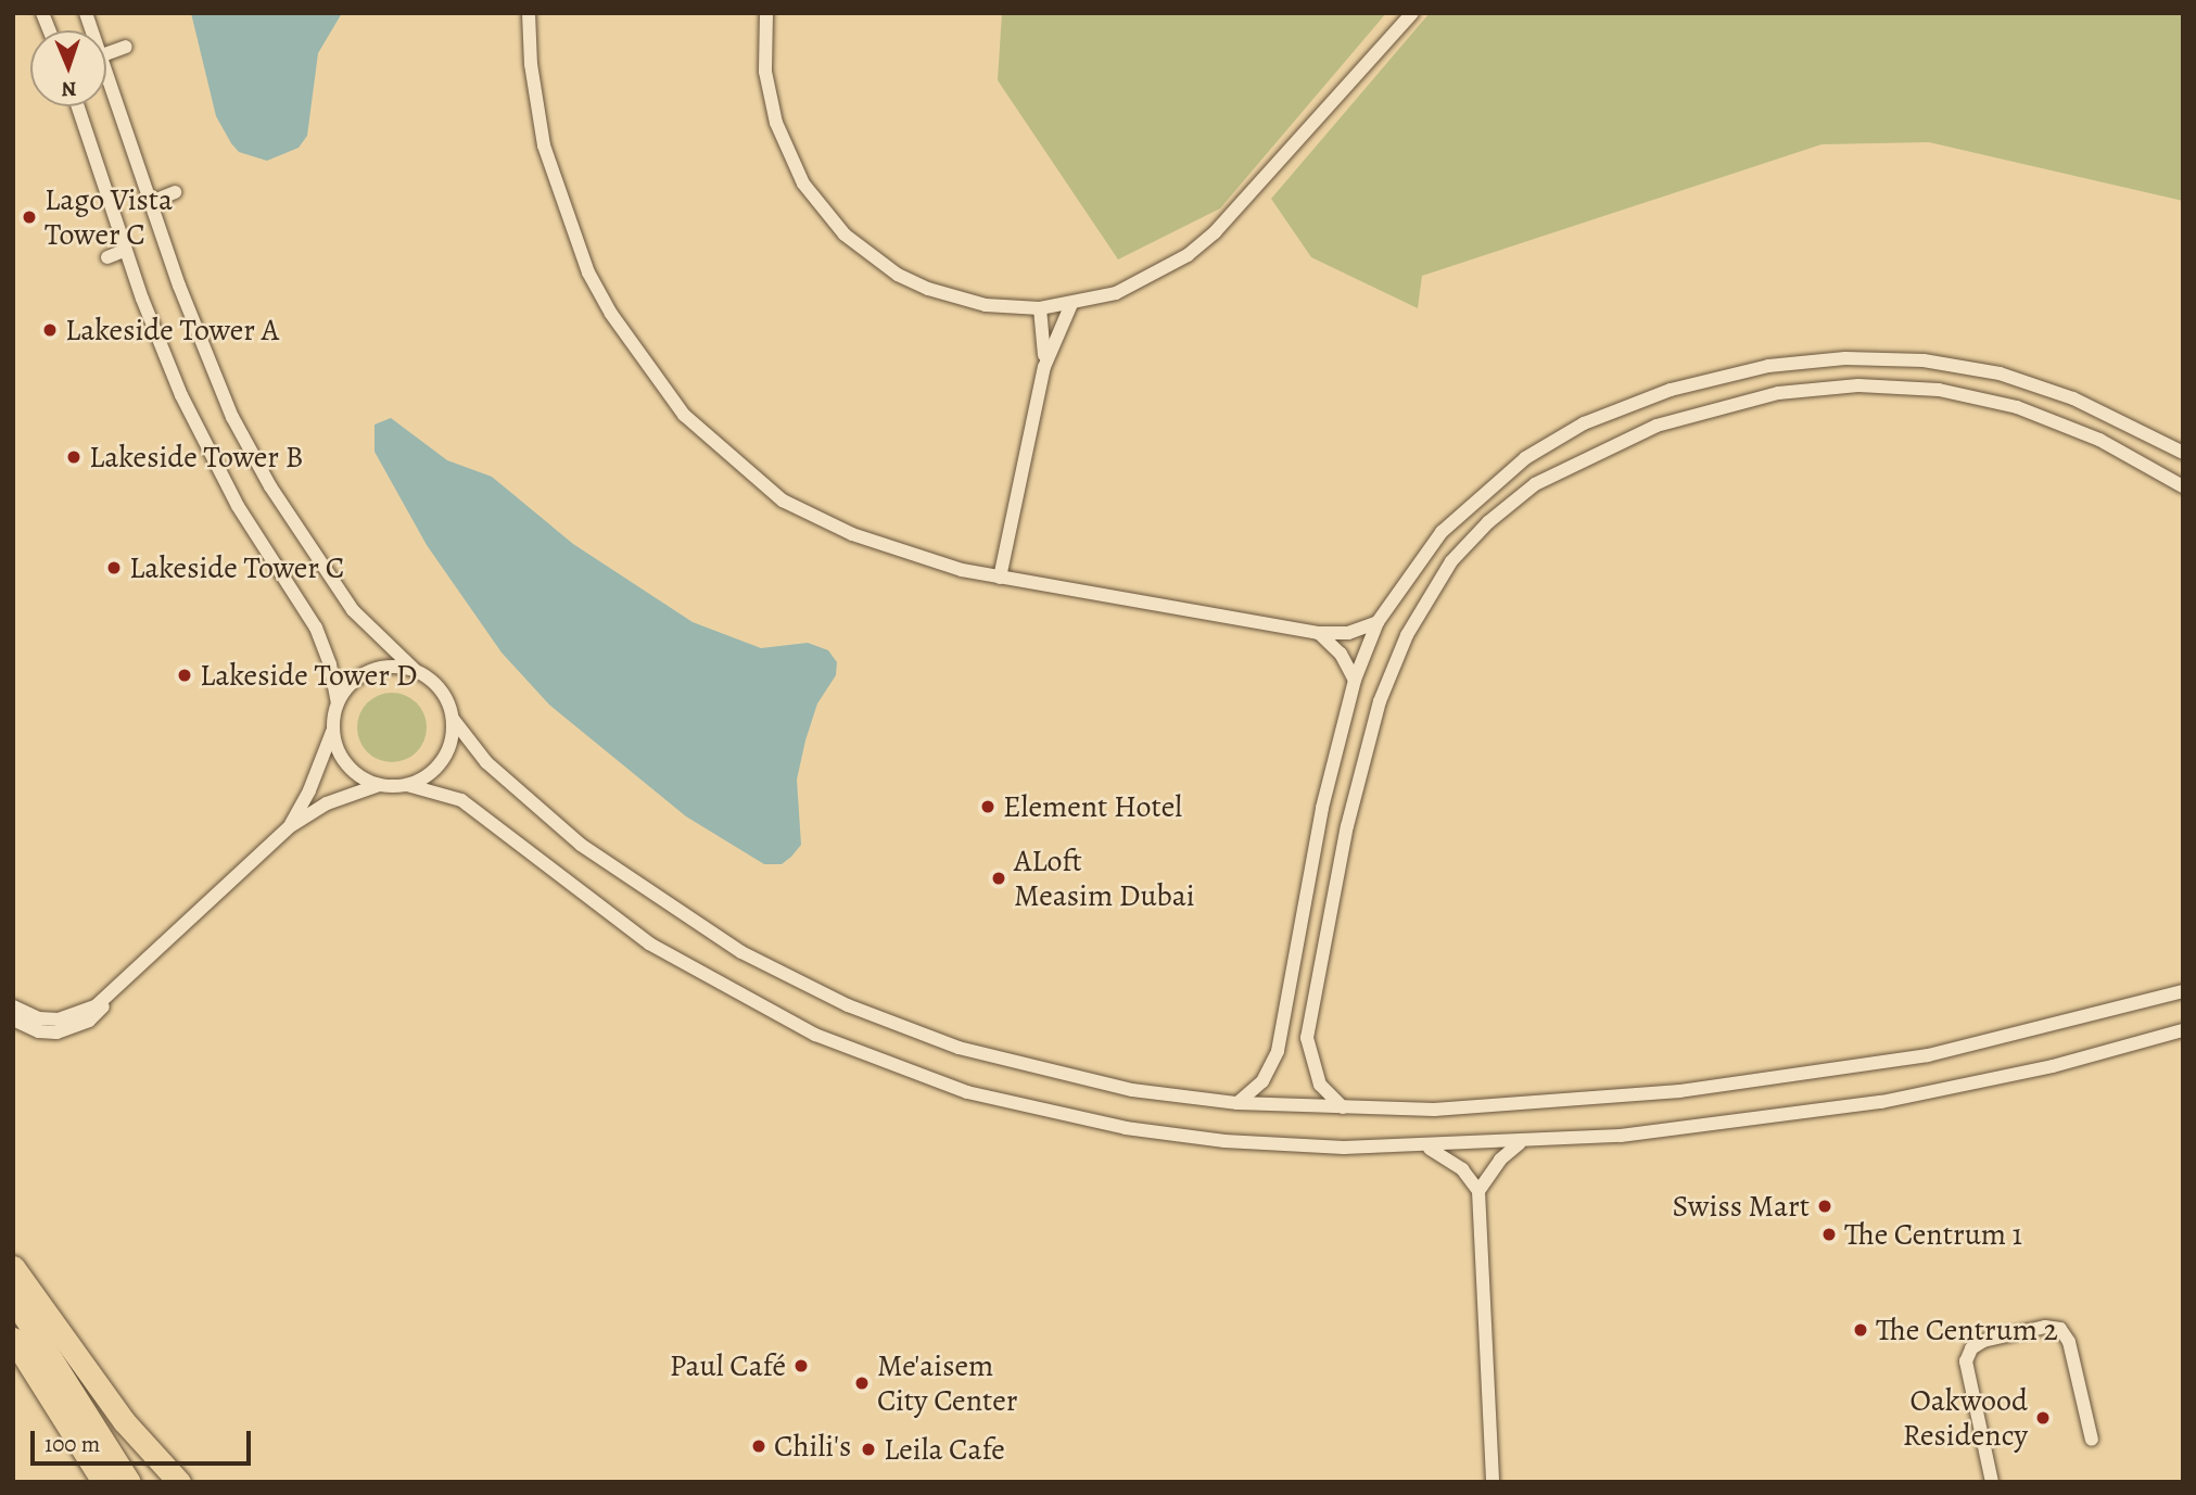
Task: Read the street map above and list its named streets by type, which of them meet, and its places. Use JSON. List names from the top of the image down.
{
  "places": [
    "Lago Vista Tower C",
    "Lakeside Tower A",
    "Lakeside Tower B",
    "Lakeside Tower C",
    "Lakeside Tower D",
    "Element Hotel",
    "ALoft Measim Dubai",
    "Swiss Mart",
    "The Centrum 1",
    "The Centrum 2",
    "Paul Café",
    "Me'aisem City Center",
    "Oakwood Residency",
    "Chili's",
    "Leila Cafe"
  ],
  "scale_bar": "100 m",
  "north": "bottom"
}
